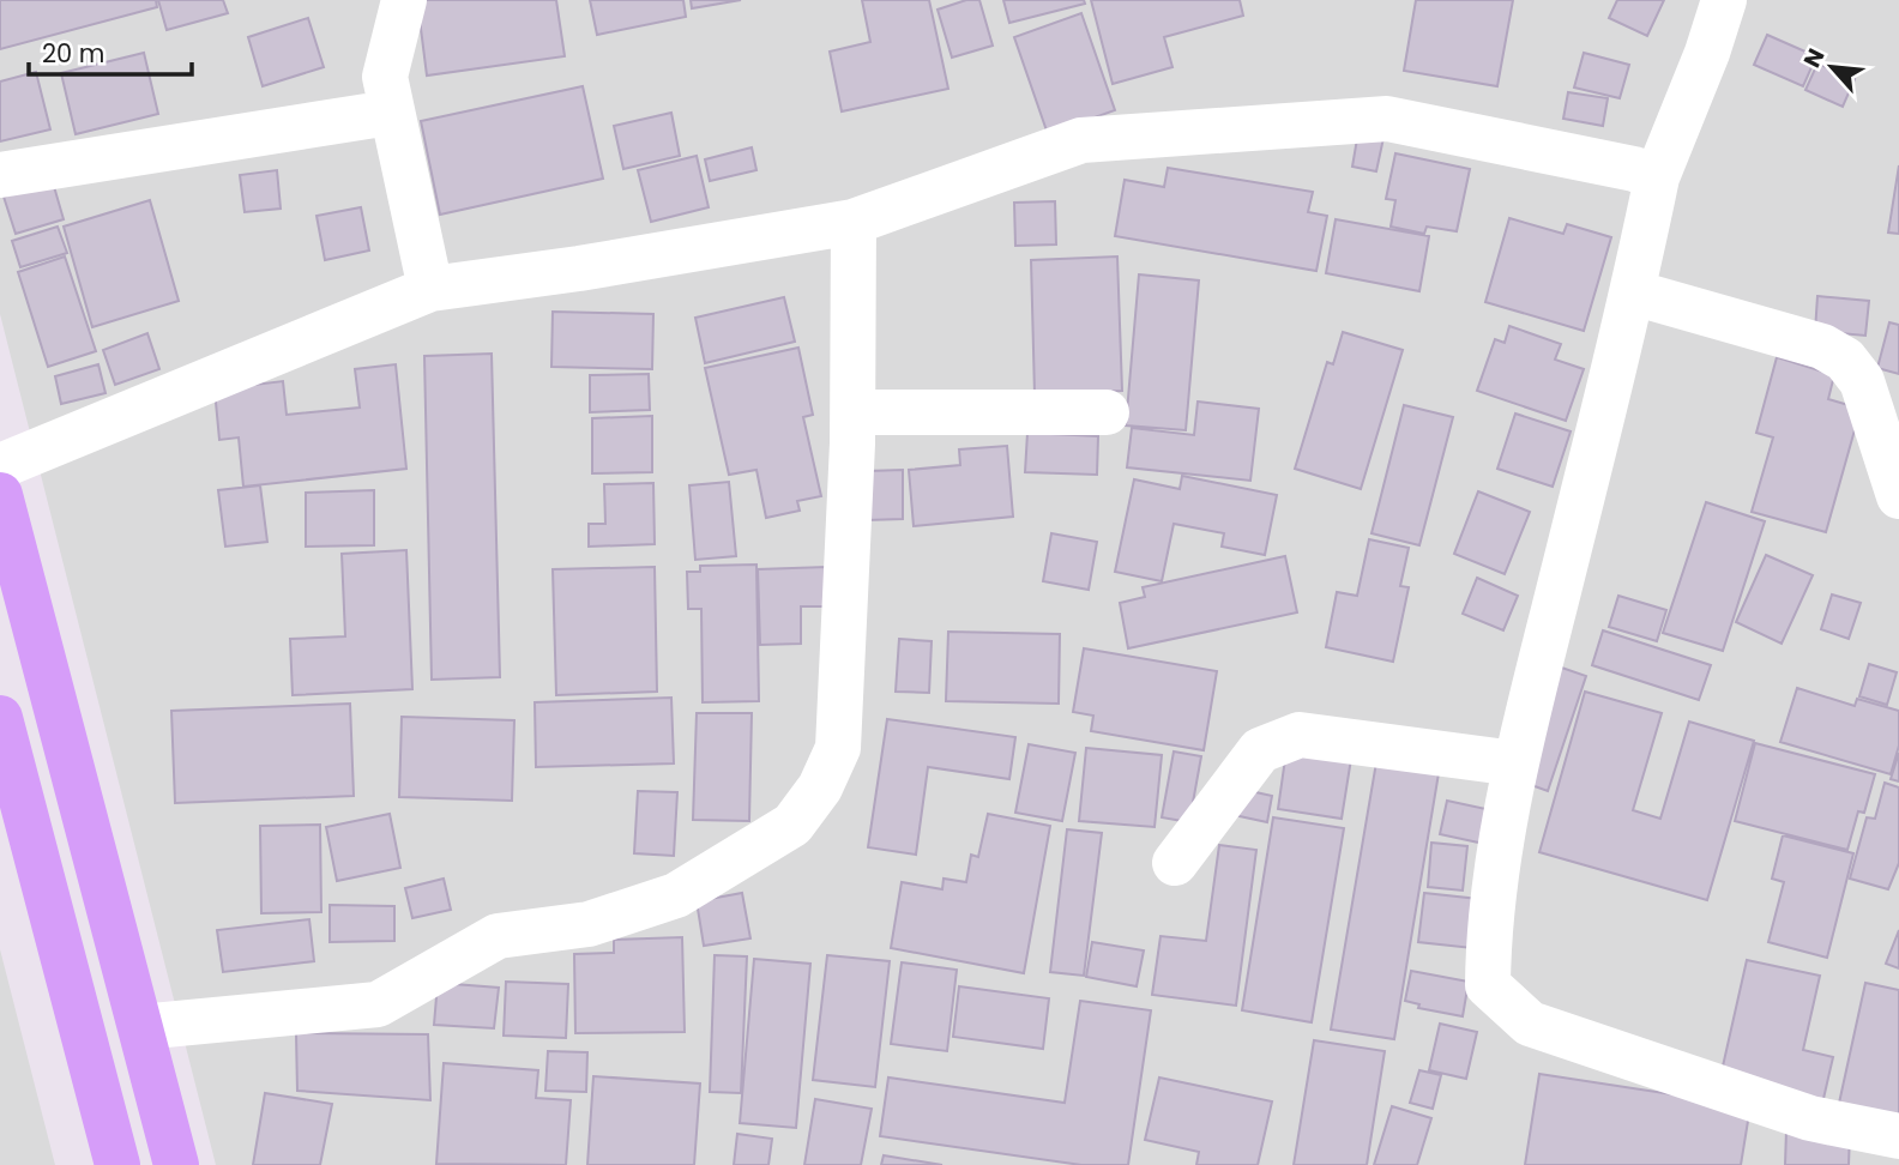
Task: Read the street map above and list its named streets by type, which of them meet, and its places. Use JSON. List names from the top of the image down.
{
  "scale_bar": "20 m",
  "north": "top left"
}
